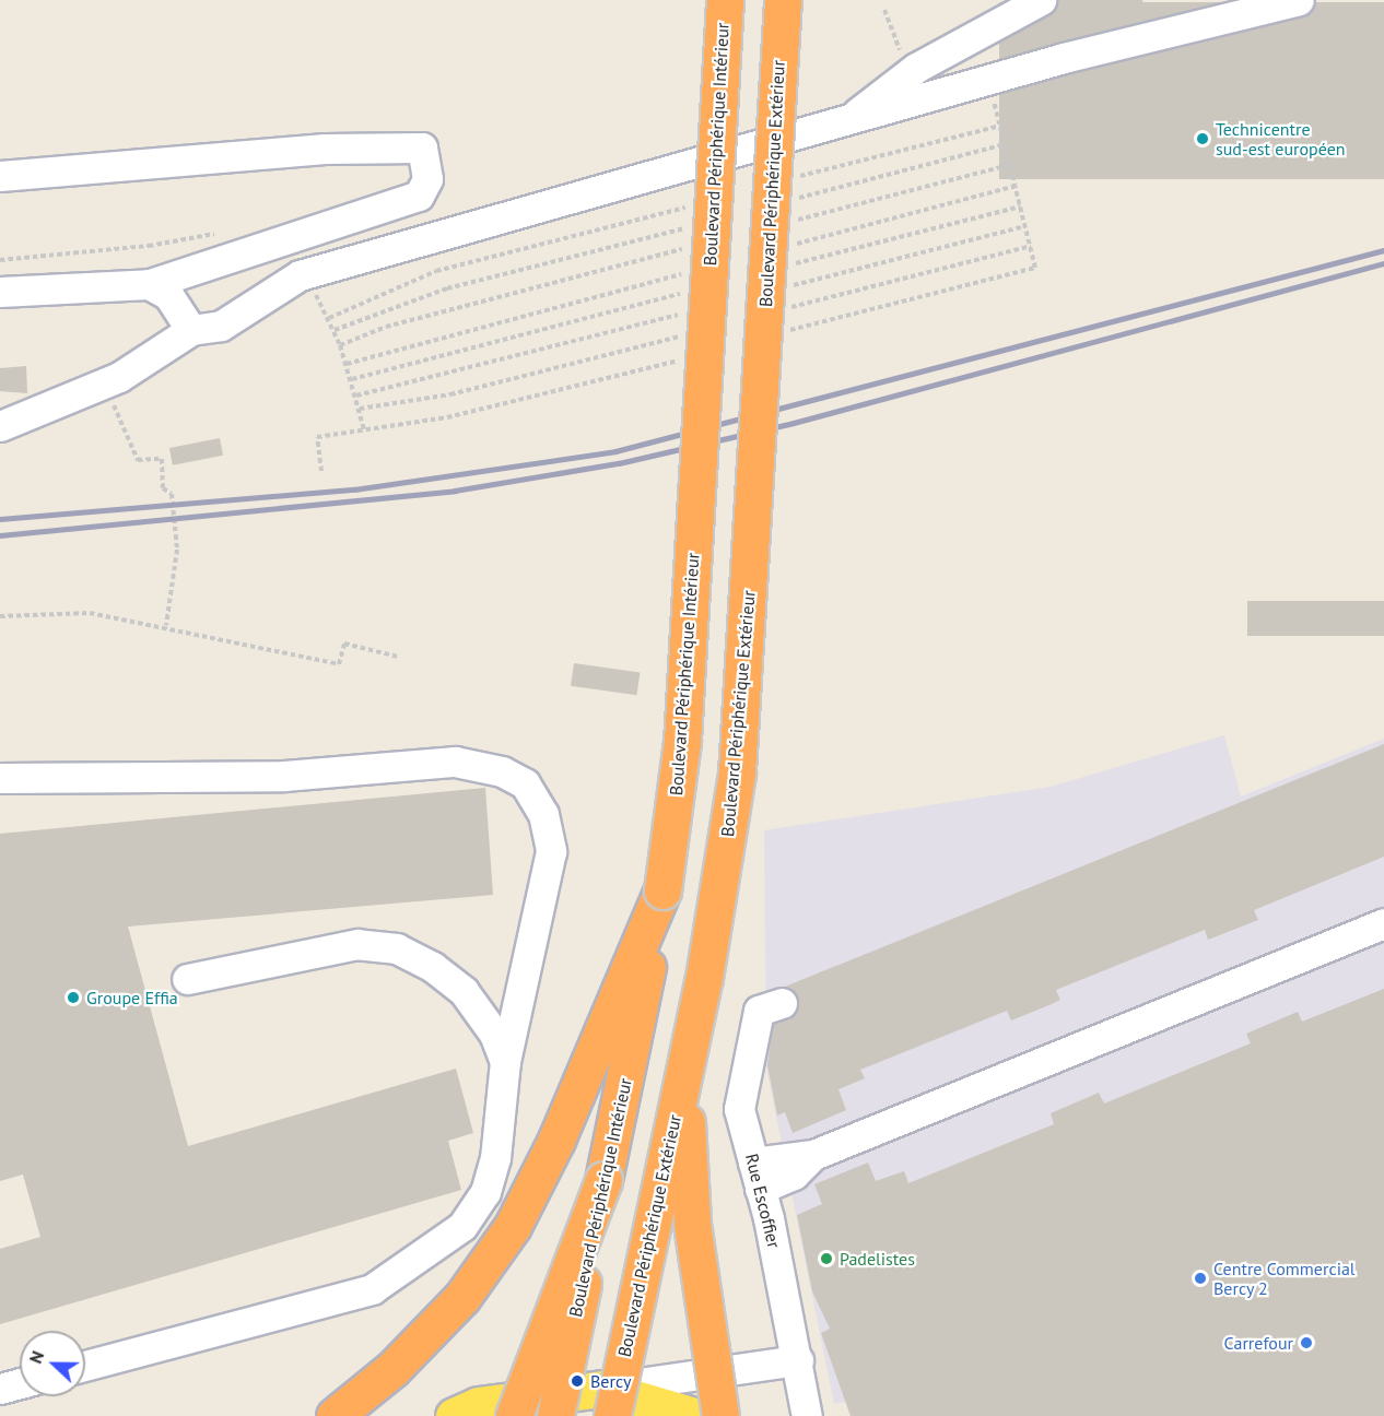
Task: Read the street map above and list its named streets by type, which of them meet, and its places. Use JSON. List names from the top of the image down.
{
  "streets": {
    "highway": ["Boulevard Périphérique Intérieur", "Boulevard Périphérique Extérieur"],
    "street": ["Rue Escoffier"]
  },
  "places": [
    "Technicentre sud-est européen",
    "Groupe Effia",
    "Padelistes",
    "Centre Commercial Bercy 2",
    "Carrefour",
    "Bercy"
  ],
  "north": "left"
}
